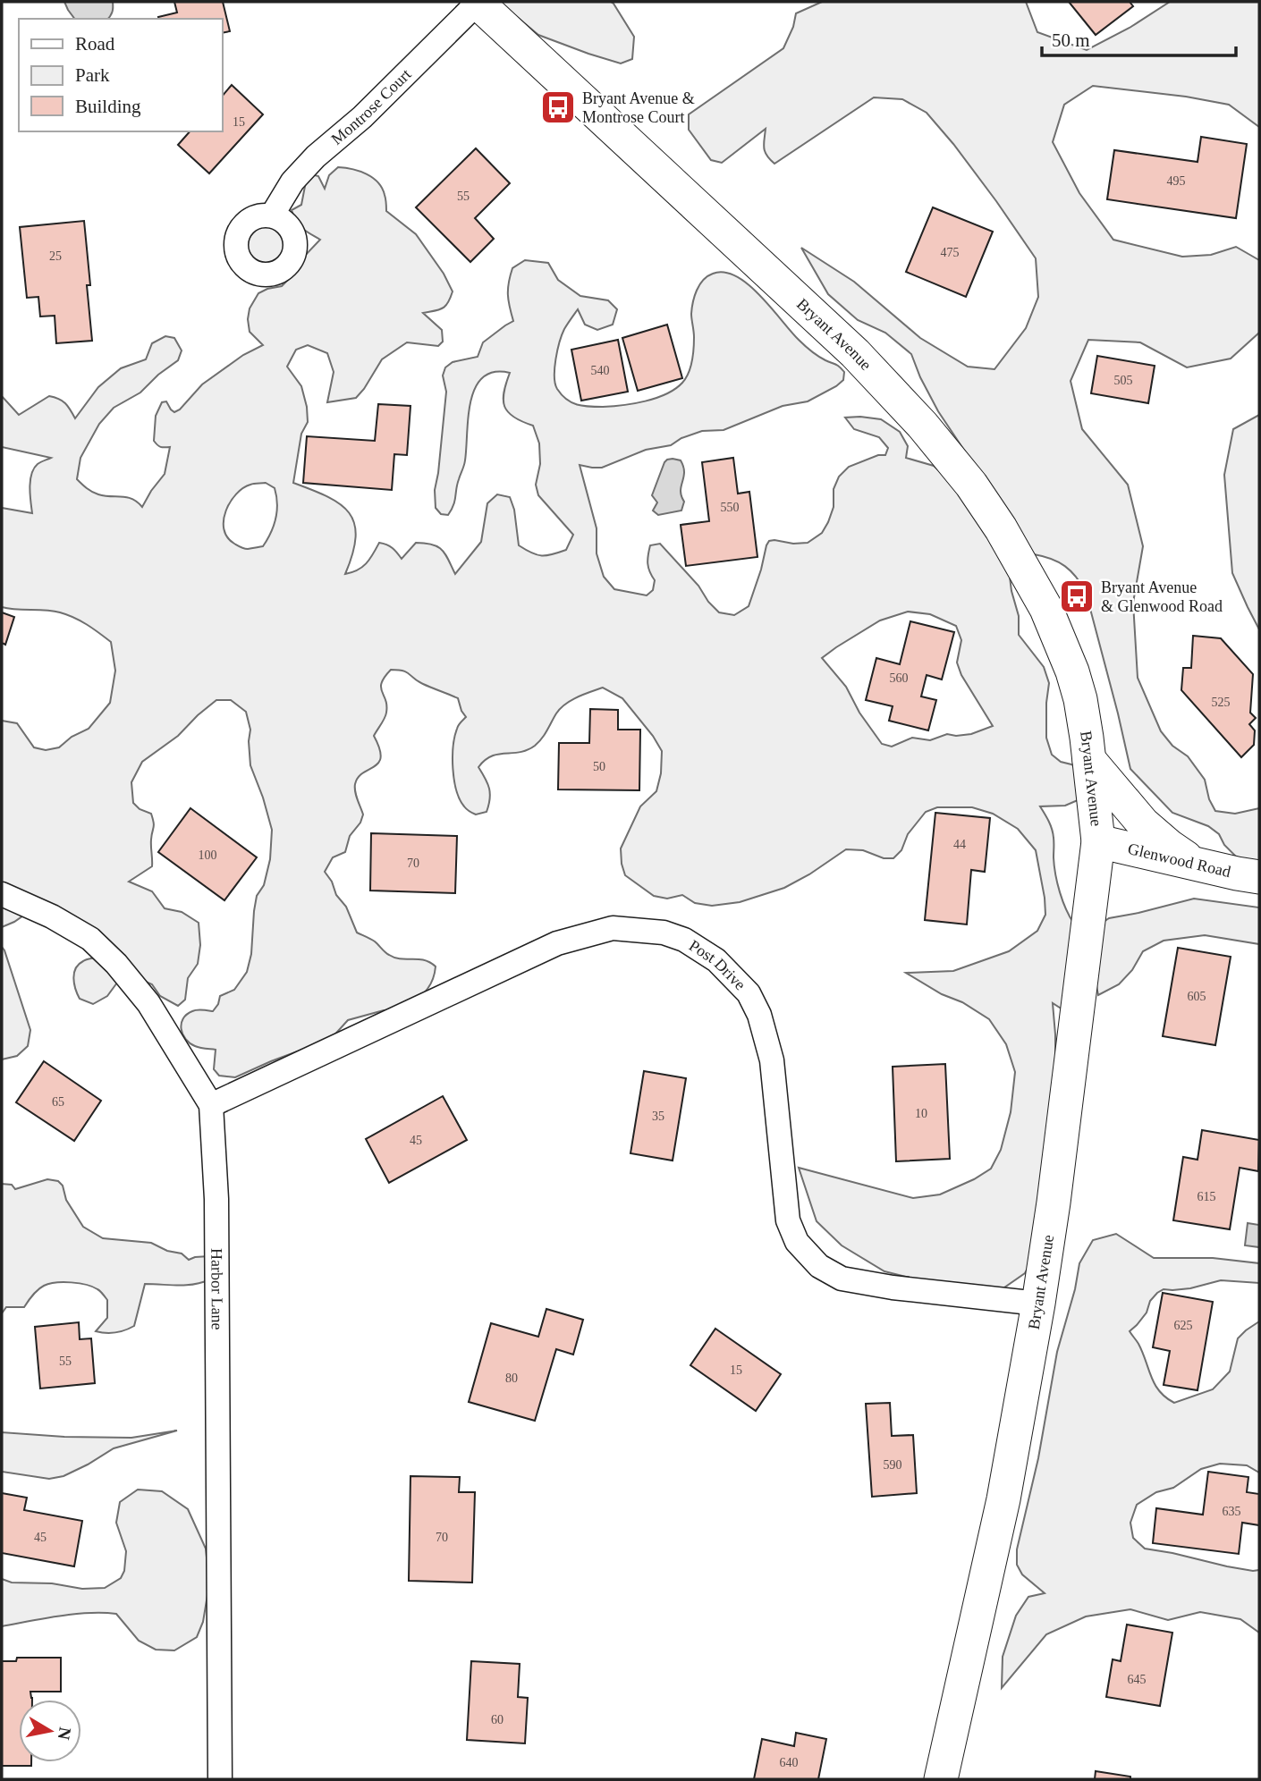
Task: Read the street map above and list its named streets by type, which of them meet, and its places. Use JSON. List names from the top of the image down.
{
  "streets": {
    "main road": ["Bryant Avenue", "Glenwood Road"],
    "street": ["Montrose Court", "Post Drive", "Harbor Lane"]
  },
  "crossings": [
    ["Montrose Court", "Bryant Avenue"],
    ["Bryant Avenue", "Glenwood Road"],
    ["Bryant Avenue", "Post Drive"],
    ["Post Drive", "Harbor Lane"]
  ],
  "places": {
    "bus stop": ["Bryant Avenue & Montrose Court", "Bryant Avenue & Glenwood Road"]
  },
  "house_numbers": [
    "15",
    "495",
    "55",
    "475",
    "25",
    "540",
    "505",
    "550",
    "560",
    "525",
    "50",
    "44",
    "100",
    "70",
    "605",
    "65",
    "10",
    "35",
    "45",
    "615",
    "625",
    "55",
    "15",
    "80",
    "590",
    "635",
    "45",
    "70",
    "645",
    "60",
    "640"
  ],
  "legend": ["Road", "Park", "Building"],
  "scale_bar": "50 m",
  "north": "right"
}
